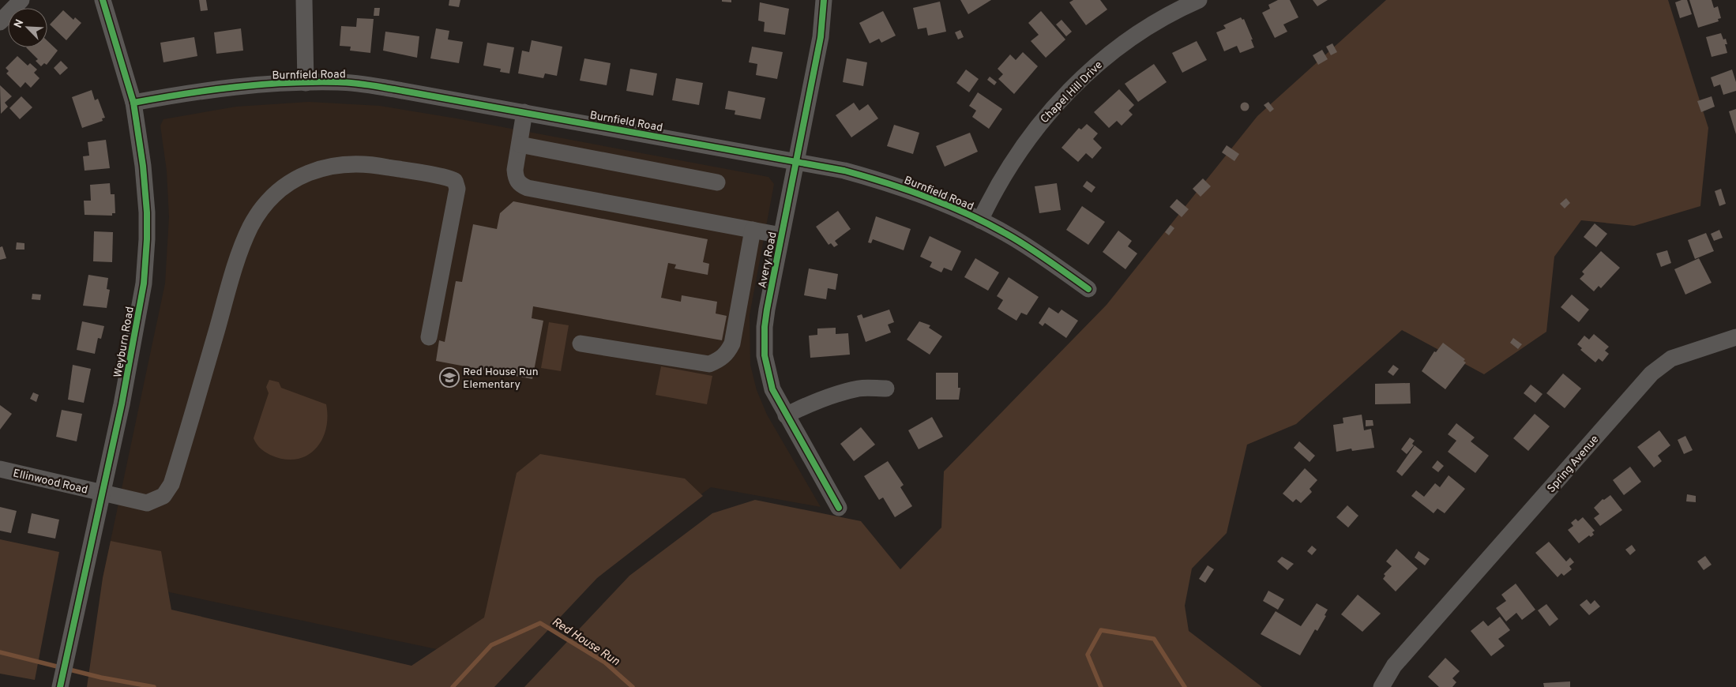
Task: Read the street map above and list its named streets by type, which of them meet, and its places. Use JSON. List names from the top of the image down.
{
  "streets": {
    "street": [
      "Burnfield Road",
      "Chapel Hill Drive",
      "Avery Road",
      "Weyburn Road",
      "Spring Avenue",
      "Ellinwood Road"
    ]
  },
  "crossings": [
    ["Burnfield Road", "Chapel Hill Drive"],
    ["Burnfield Road", "Avery Road"],
    ["Burnfield Road", "Weyburn Road"],
    ["Weyburn Road", "Ellinwood Road"]
  ],
  "water": ["Red House Run"],
  "places": {
    "school or university": ["Red House Run Elementary"]
  },
  "north": "top left"
}
